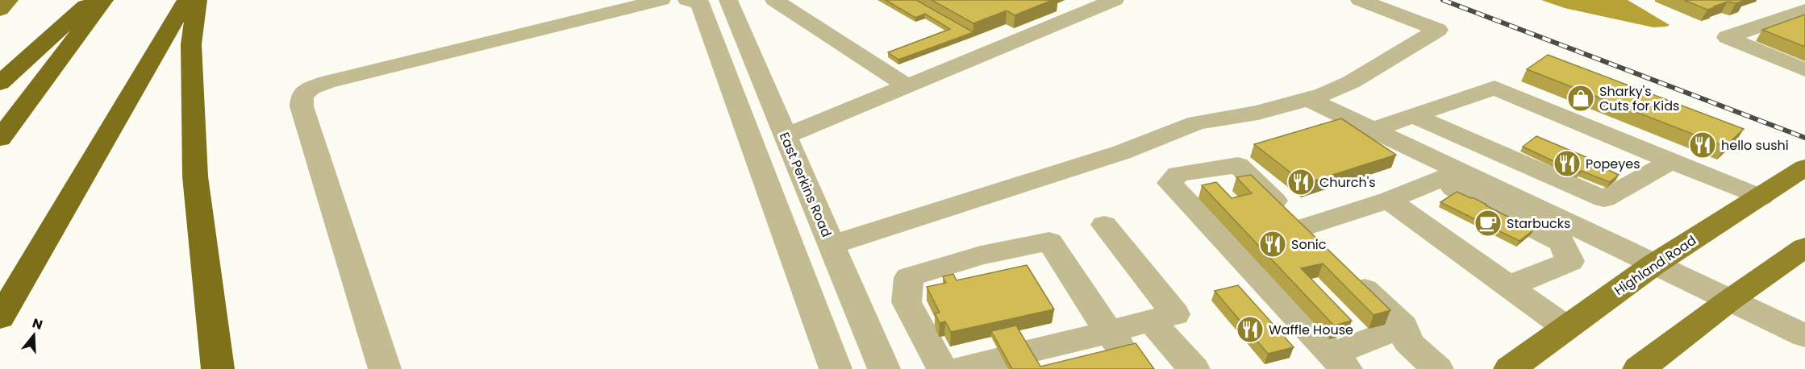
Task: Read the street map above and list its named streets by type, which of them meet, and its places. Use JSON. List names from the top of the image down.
{
  "streets": {
    "main road": ["Highland Road"],
    "street": ["East Perkins Road"]
  },
  "places": {
    "shop": ["Sharky's Cuts for Kids"],
    "restaurant": [
      "hello sushi",
      "Popeyes",
      "Church's",
      "Sonic",
      "Waffle House"
    ],
    "cafe": ["Starbucks"]
  },
  "north": "top"
}
